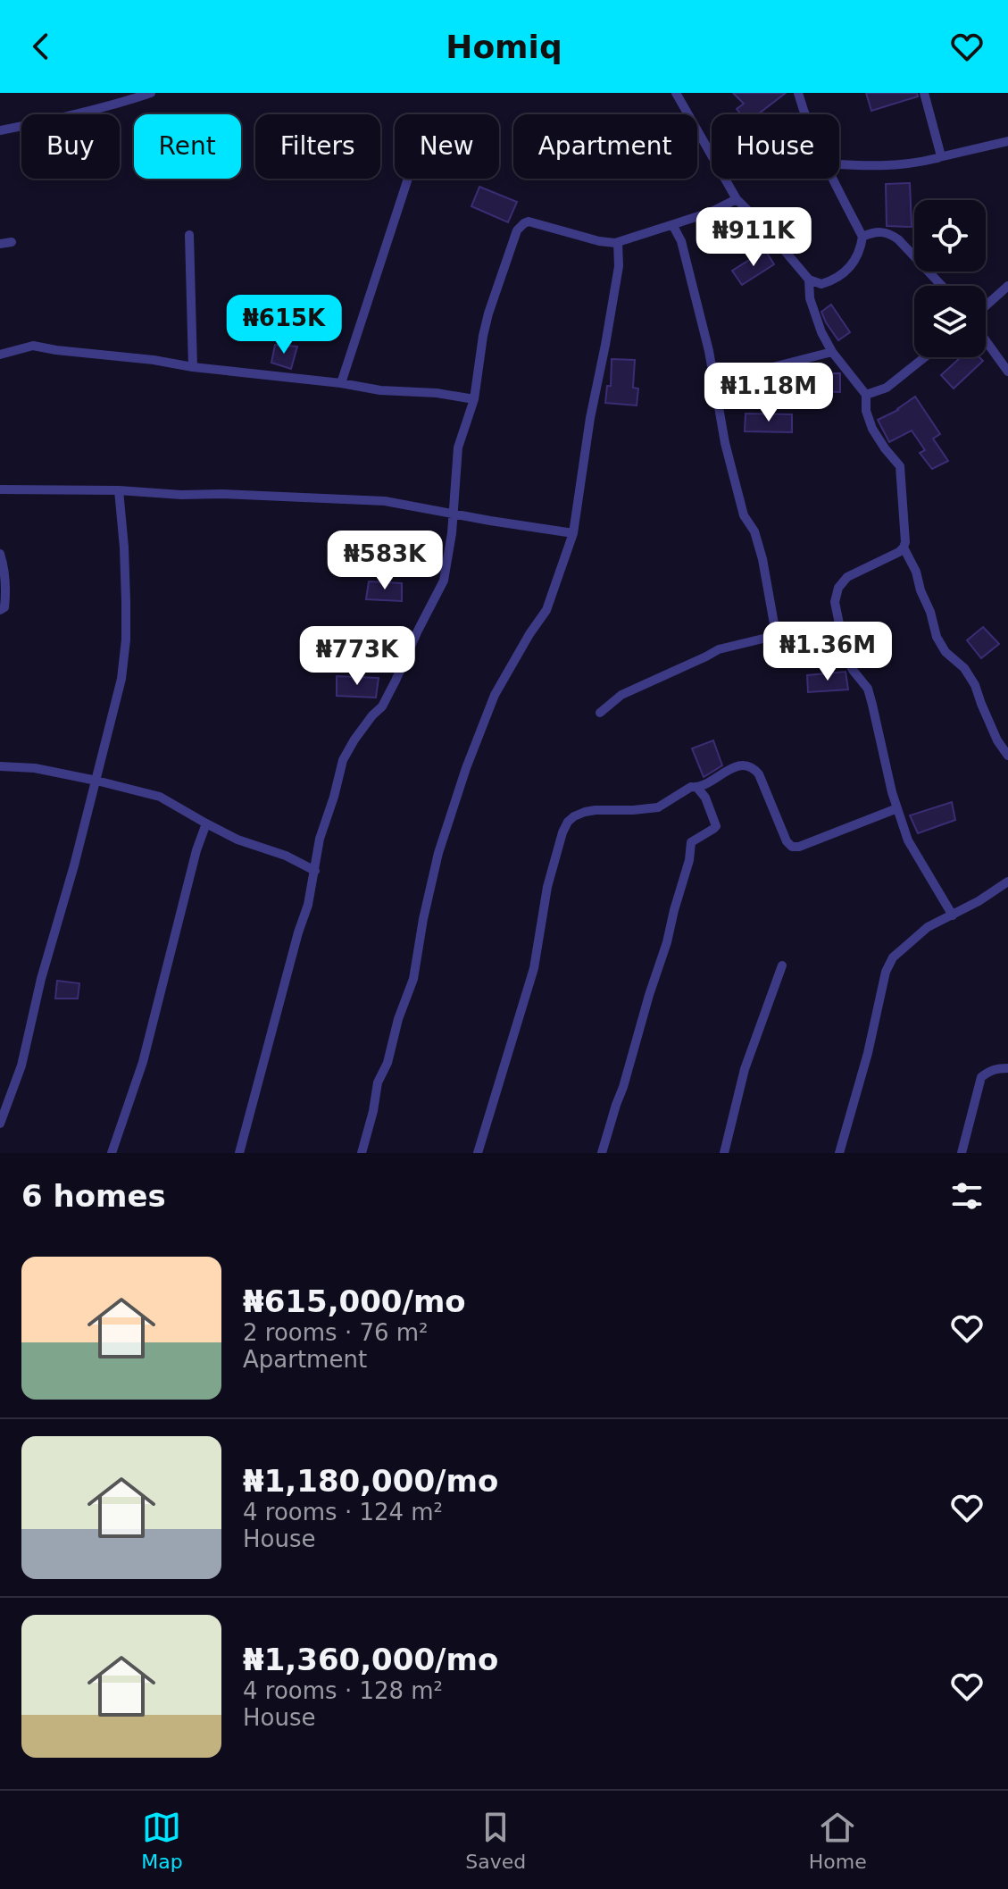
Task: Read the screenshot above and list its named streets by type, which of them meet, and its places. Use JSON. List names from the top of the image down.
{
  "page": {
    "header": "Homiq",
    "chip": [
      "Buy",
      "Rent",
      "Filters",
      "New",
      "Apartment",
      "House"
    ],
    "price": [
      "₦911K",
      "₦615K",
      "₦1.18M",
      "₦583K",
      "₦1.36M",
      "₦773K"
    ],
    "heading": "6 homes",
    "list": [
      {
        "name": "₦615,000/mo",
        "note": "2 rooms · 76 m² · Apartment"
      },
      {
        "name": "₦1,180,000/mo",
        "note": "4 rooms · 124 m² · House"
      },
      {
        "name": "₦1,360,000/mo",
        "note": "4 rooms · 128 m² · House"
      }
    ],
    "tabs": ["Map", "Saved", "Home"]
  }
}
